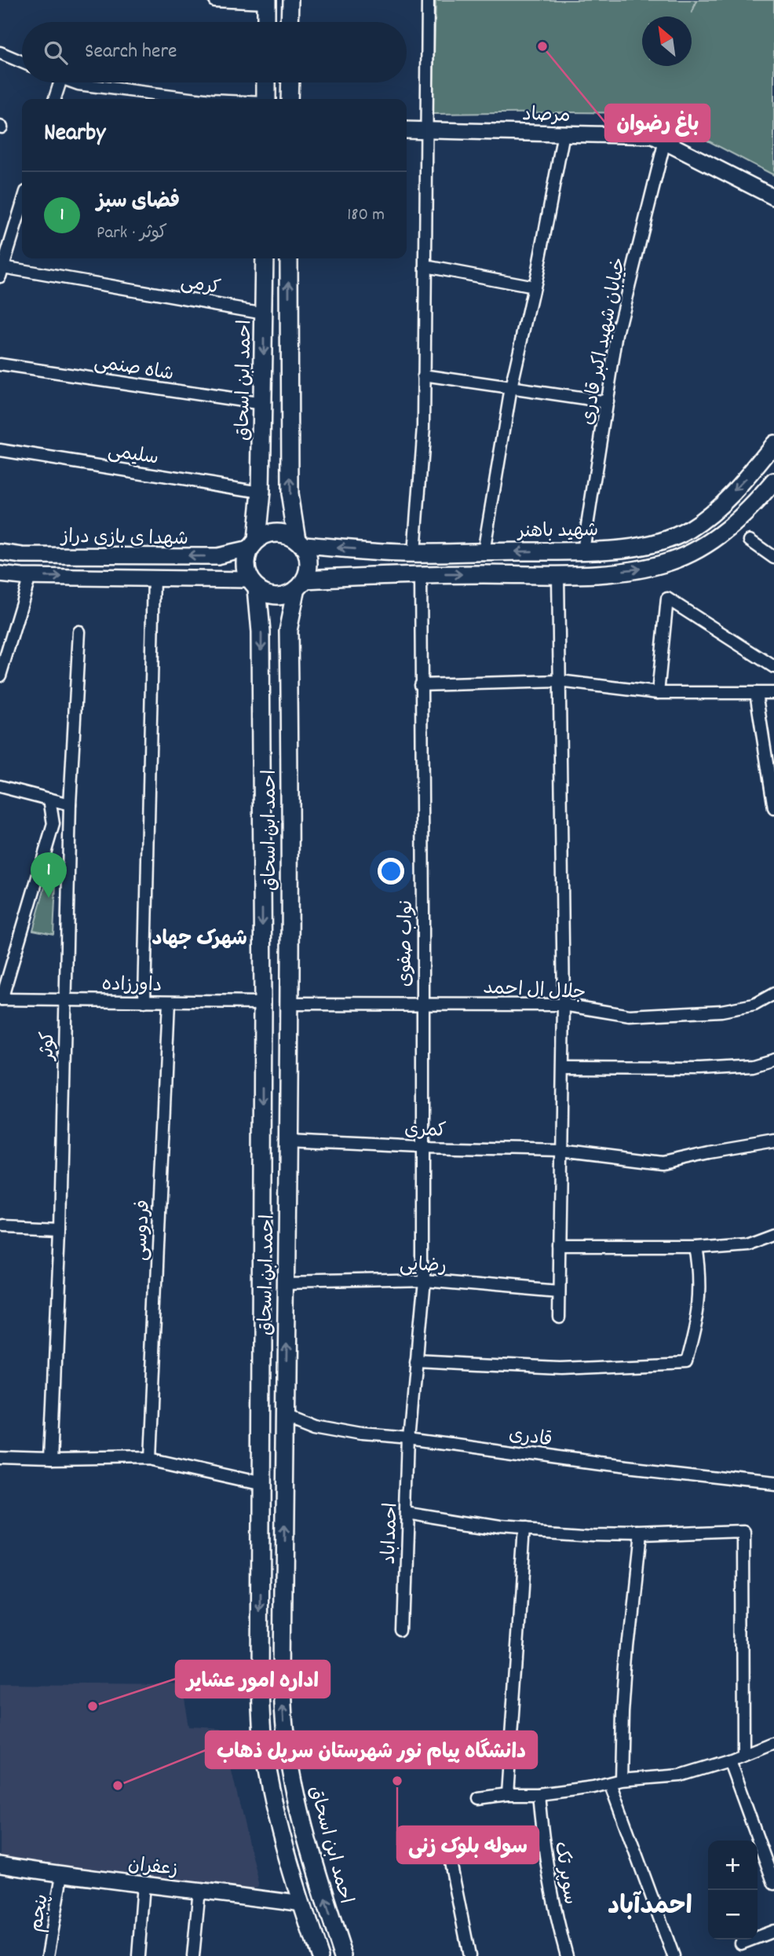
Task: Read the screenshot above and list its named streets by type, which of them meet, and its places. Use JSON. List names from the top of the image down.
{
  "streets": {
    "main road": ["احمد ابن اسحاق", "شهید باهنر"],
    "street": [
      "مرصاد",
      "کرمی",
      "خیابان شهید اکبر قادری",
      "شاه صنمی",
      "سلیمی",
      "شهدا ی بازی دراز",
      "نواب صفوی",
      "داورزاده",
      "جلال ال احمد",
      "کوثر",
      "کمری",
      "فردوسی",
      "رضایی",
      "قادری",
      "احمداباد",
      "زعفران",
      "سوپر تک",
      "پنجم"
    ]
  },
  "crossings": [
    ["مرصاد", "خیابان شهید اکبر قادری"],
    ["کرمی", "احمد ابن اسحاق"],
    ["خیابان شهید اکبر قادری", "شهید باهنر"],
    ["شاه صنمی", "احمد ابن اسحاق"],
    ["احمد ابن اسحاق", "سلیمی"],
    ["احمد ابن اسحاق", "شهید باهنر"],
    ["احمد ابن اسحاق", "شهدا ی بازی دراز"],
    ["احمد ابن اسحاق", "داورزاده"],
    ["احمد ابن اسحاق", "جلال ال احمد"],
    ["احمد ابن اسحاق", "کمری"],
    ["احمد ابن اسحاق", "رضایی"],
    ["احمد ابن اسحاق", "قادری"],
    ["احمد ابن اسحاق", "زعفران"],
    ["شهید باهنر", "شهدا ی بازی دراز"],
    ["نواب صفوی", "جلال ال احمد"],
    ["نواب صفوی", "کمری"],
    ["نواب صفوی", "رضایی"],
    ["نواب صفوی", "احمداباد"],
    ["داورزاده", "کوثر"],
    ["داورزاده", "فردوسی"],
    ["قادری", "احمداباد"],
    ["زعفران", "پنجم"]
  ],
  "districts": ["شهرک جهاد", "احمدآباد"],
  "places": [
    "باغ رضوان",
    "اداره امور عشایر",
    "سوله بلوک زنی",
    "دانشگاه پیام نور شهرستان سرپل ذهاب"
  ],
  "north": "top left",
  "page": {
    "search": "Search here",
    "heading": "Nearby",
    "list": [
      {
        "mark": "1",
        "name": "فضای سبز",
        "note": "Park · کوثر",
        "value": "180 m"
      }
    ],
    "pins": "1",
    "map_buttons": ["+", "−"]
  }
}
